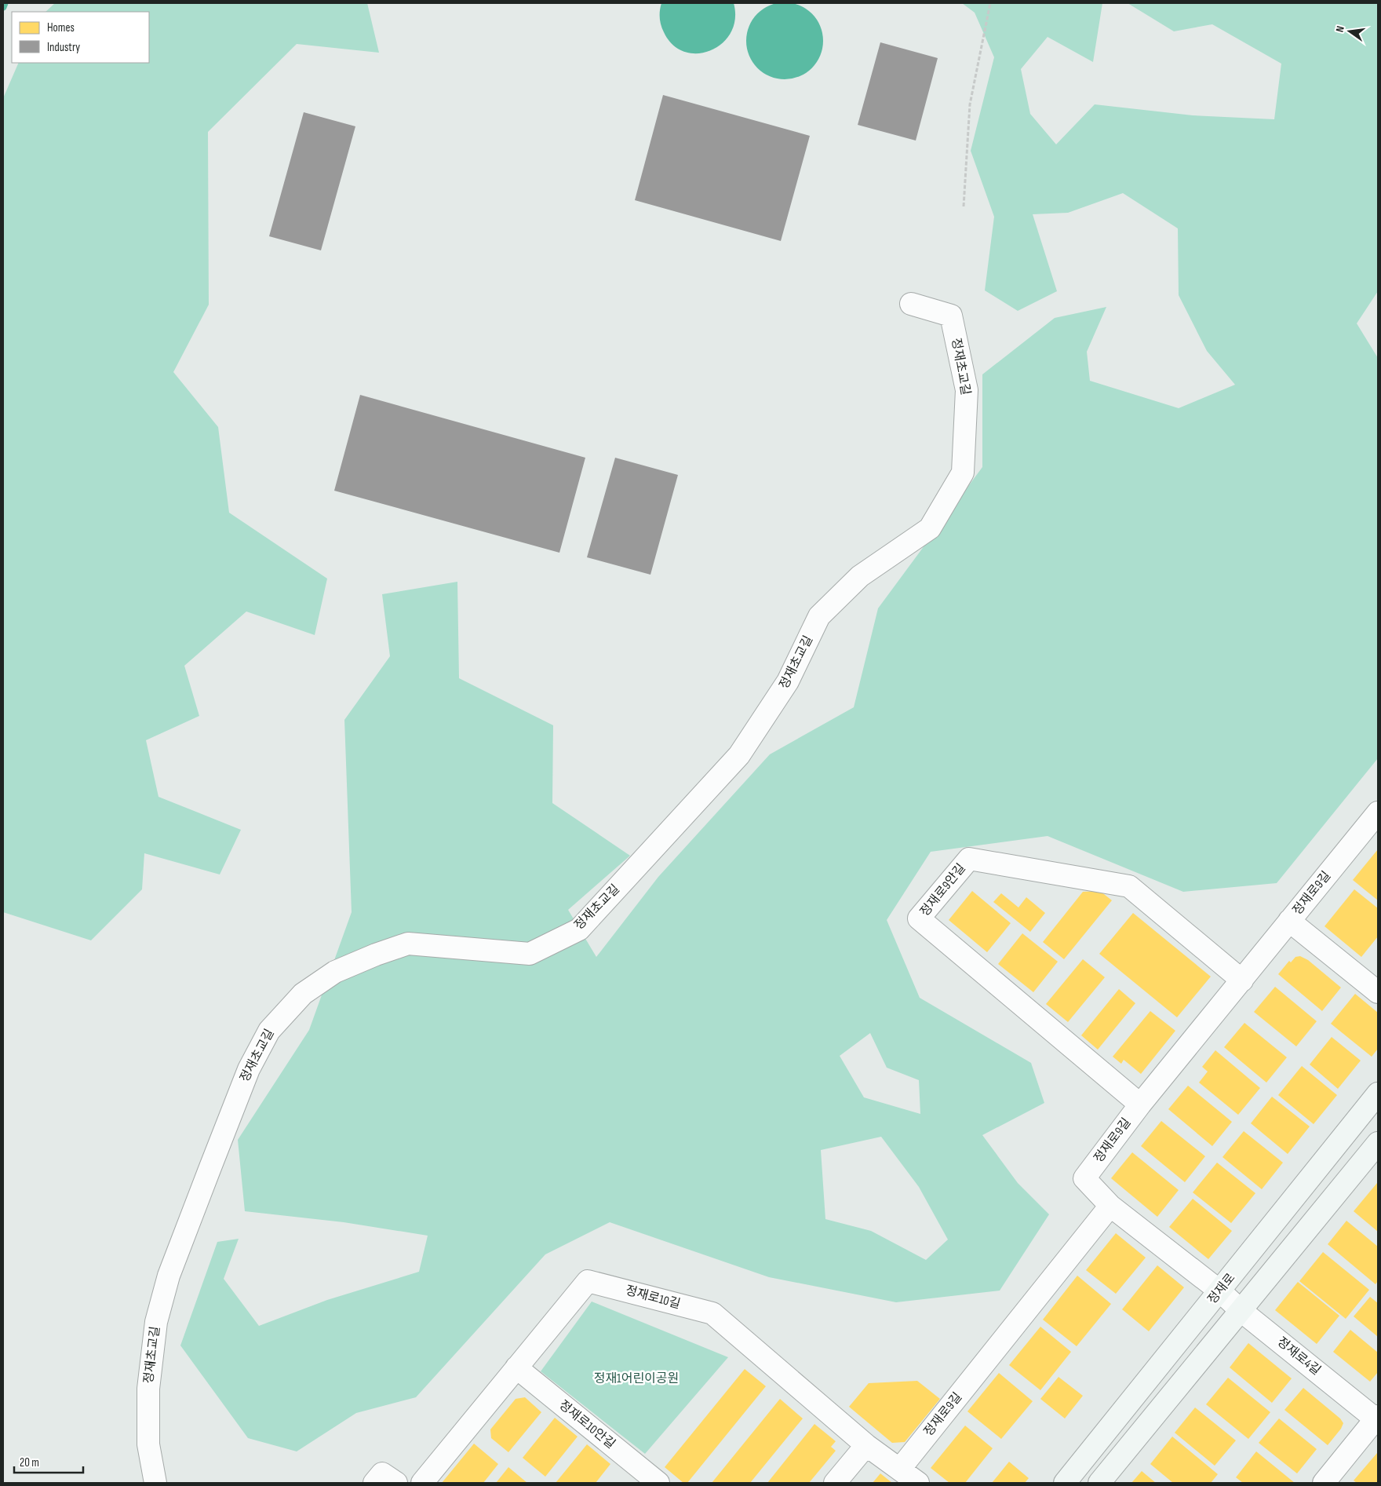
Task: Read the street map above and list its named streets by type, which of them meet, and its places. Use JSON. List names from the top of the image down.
{
  "streets": {
    "street": [
      "정재초교길",
      "정재로9안길",
      "정재로9길",
      "정재로",
      "정재로10길",
      "정재로4길",
      "정재로10안길"
    ]
  },
  "crossings": [
    ["정재로9안길", "정재로9길"],
    ["정재로9길", "정재로10길"],
    ["정재로9길", "정재로4길"],
    ["정재로", "정재로4길"],
    ["정재로10길", "정재로10안길"]
  ],
  "parks": ["정재1어린이공원"],
  "legend": ["Homes", "Industry"],
  "scale_bar": "20 m",
  "north": "left"
}
